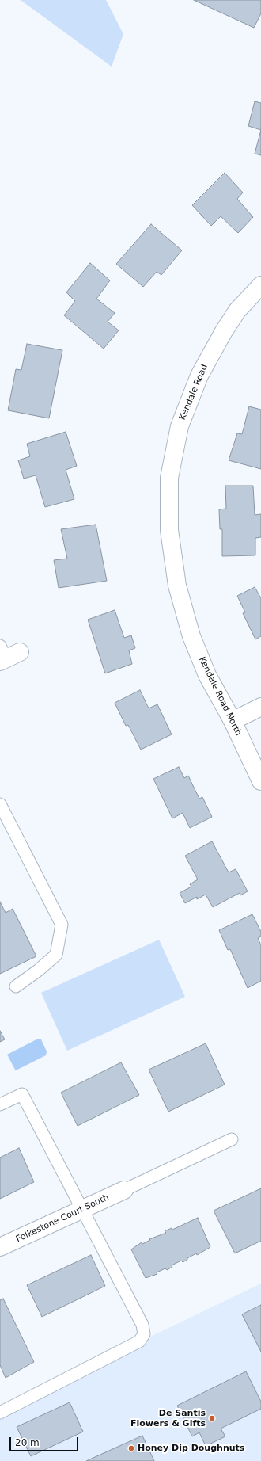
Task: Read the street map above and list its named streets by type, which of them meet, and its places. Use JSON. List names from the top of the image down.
{
  "streets": {
    "street": ["Kendale Road", "Kendale Road North", "Folkestone Court South"]
  },
  "crossings": [
    ["Kendale Road", "Kendale Road North"]
  ],
  "places": ["De Santis Flowers & Gifts", "Honey Dip Doughnuts"],
  "scale_bar": "20 m"
}
